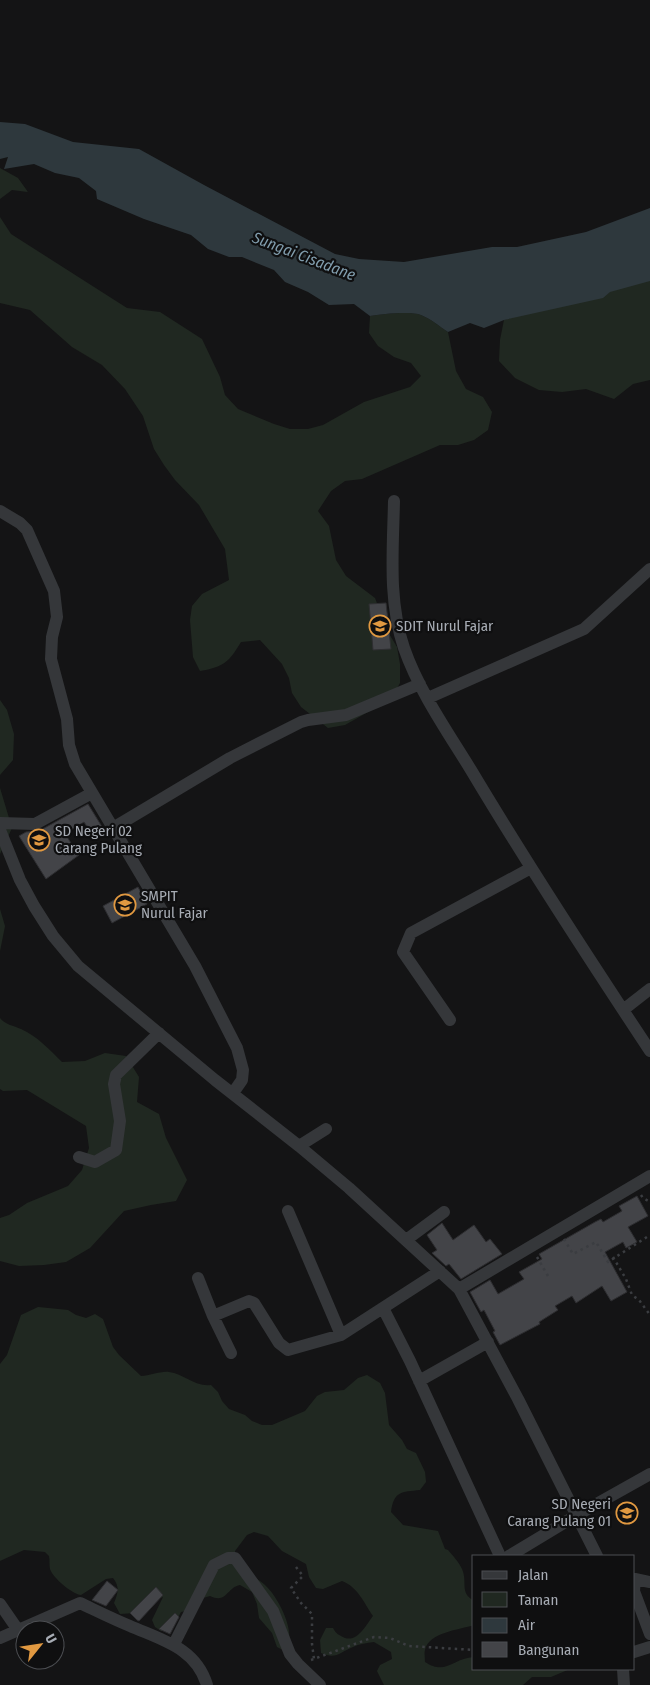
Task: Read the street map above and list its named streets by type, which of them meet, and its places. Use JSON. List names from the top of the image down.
{
  "water": ["Sungai Cisadane"],
  "places": {
    "school or university": [
      "SDIT Nurul Fajar",
      "SD Negeri 02 Carang Pulang",
      "SMPIT Nurul Fajar",
      "SD Negeri Carang Pulang 01"
    ]
  },
  "legend": [
    "Jalan",
    "Taman",
    "Air",
    "Bangunan"
  ],
  "north": "top right"
}
